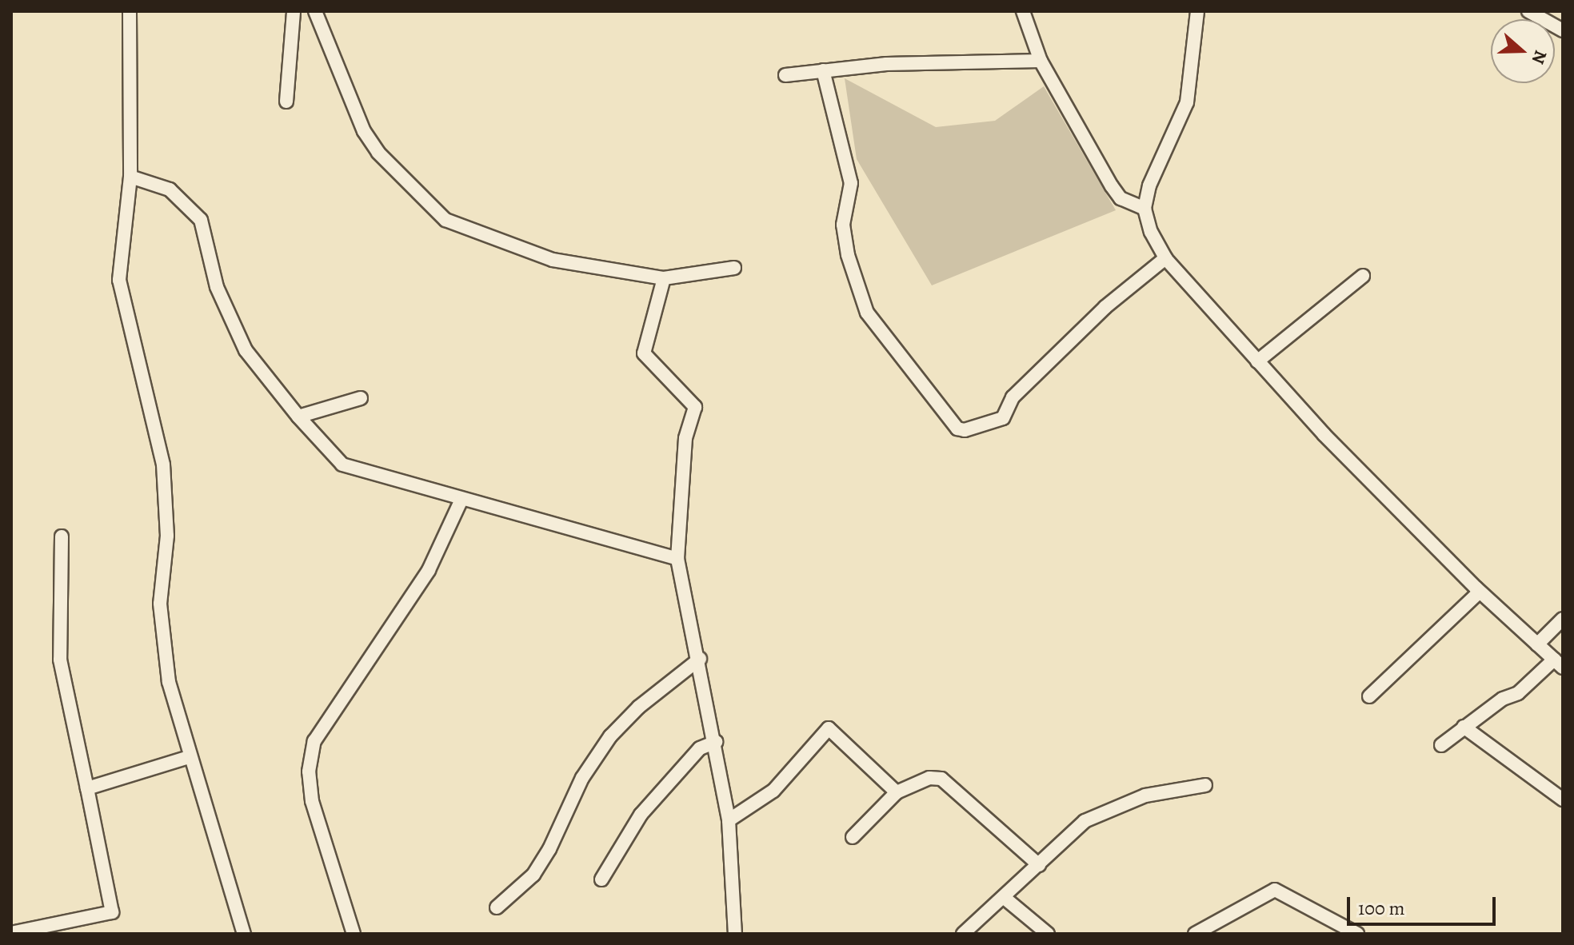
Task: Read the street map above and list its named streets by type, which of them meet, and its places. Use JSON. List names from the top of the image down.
{
  "scale_bar": "100 m",
  "north": "right"
}
